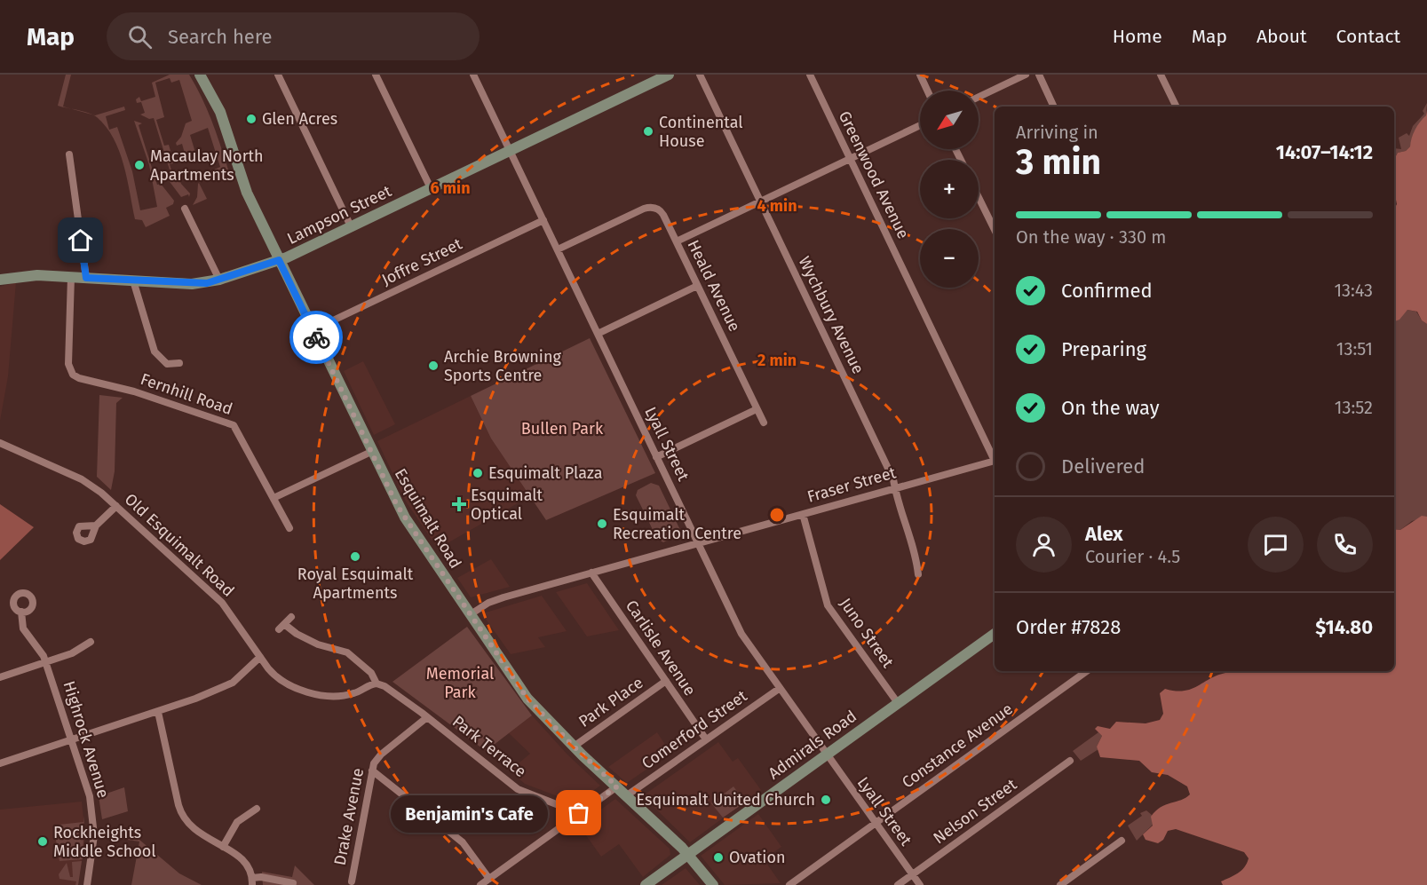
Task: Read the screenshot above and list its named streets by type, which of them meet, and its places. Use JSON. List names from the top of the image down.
{
  "streets": {
    "main road": ["Lampson Street", "Esquimalt Road", "Admirals Road"],
    "street": [
      "Greenwood Avenue",
      "Joffre Street",
      "Heald Avenue",
      "Wychbury Avenue",
      "Fernhill Road",
      "Lyall Street",
      "Fraser Street",
      "Old Esquimalt Road",
      "Juno Street",
      "Carlisle Avenue",
      "Park Place",
      "Comerford Street",
      "Highrock Avenue",
      "Constance Avenue",
      "Park Terrace",
      "Nelson Street",
      "Drake Avenue"
    ]
  },
  "crossings": [
    ["Lampson Street", "Fernhill Road"],
    ["Lampson Street", "Lyall Street"],
    ["Lampson Street", "Esquimalt Road"],
    ["Joffre Street", "Lyall Street"],
    ["Joffre Street", "Esquimalt Road"],
    ["Heald Avenue", "Lyall Street"],
    ["Wychbury Avenue", "Fraser Street"],
    ["Lyall Street", "Fraser Street"],
    ["Lyall Street", "Comerford Street"],
    ["Lyall Street", "Admirals Road"],
    ["Lyall Street", "Constance Avenue"],
    ["Lyall Street", "Nelson Street"],
    ["Fraser Street", "Esquimalt Road"],
    ["Fraser Street", "Juno Street"],
    ["Fraser Street", "Carlisle Avenue"],
    ["Esquimalt Road", "Park Place"],
    ["Esquimalt Road", "Comerford Street"],
    ["Esquimalt Road", "Admirals Road"],
    ["Old Esquimalt Road", "Park Terrace"],
    ["Juno Street", "Admirals Road"],
    ["Carlisle Avenue", "Park Place"],
    ["Carlisle Avenue", "Comerford Street"],
    ["Park Terrace", "Drake Avenue"]
  ],
  "parks": ["Bullen Park", "Memorial Park"],
  "places": {
    "other": [
      "Glen Acres",
      "Continental House",
      "Macaulay North Apartments",
      "Archie Browning Sports Centre",
      "Esquimalt Plaza",
      "Esquimalt Recreation Centre",
      "Royal Esquimalt Apartments",
      "Esquimalt United Church",
      "Benjamin's Cafe",
      "Rockheights Middle School",
      "Ovation"
    ],
    "health": ["Esquimalt Optical"]
  },
  "north": "bottom left",
  "page": {
    "header": "Map",
    "search": "Search here",
    "nav": [
      "Home",
      "Map",
      "About",
      "Contact"
    ],
    "map_buttons": ["+", "−"],
    "heading": ["3 min", "Arriving in", "14:07–14:12"],
    "panel": [
      "Alex",
      "Courier · 4.5",
      "Order #7828",
      "$14.80"
    ],
    "bar": "On the way · 330 m",
    "list": [
      ["Confirmed", "13:43"],
      ["Preparing", "13:51"],
      ["On the way", "13:52"],
      "Delivered"
    ],
    "bubble": "Benjamin's Cafe"
  },
  "rings": ["6 min", "4 min", "2 min"]
}
